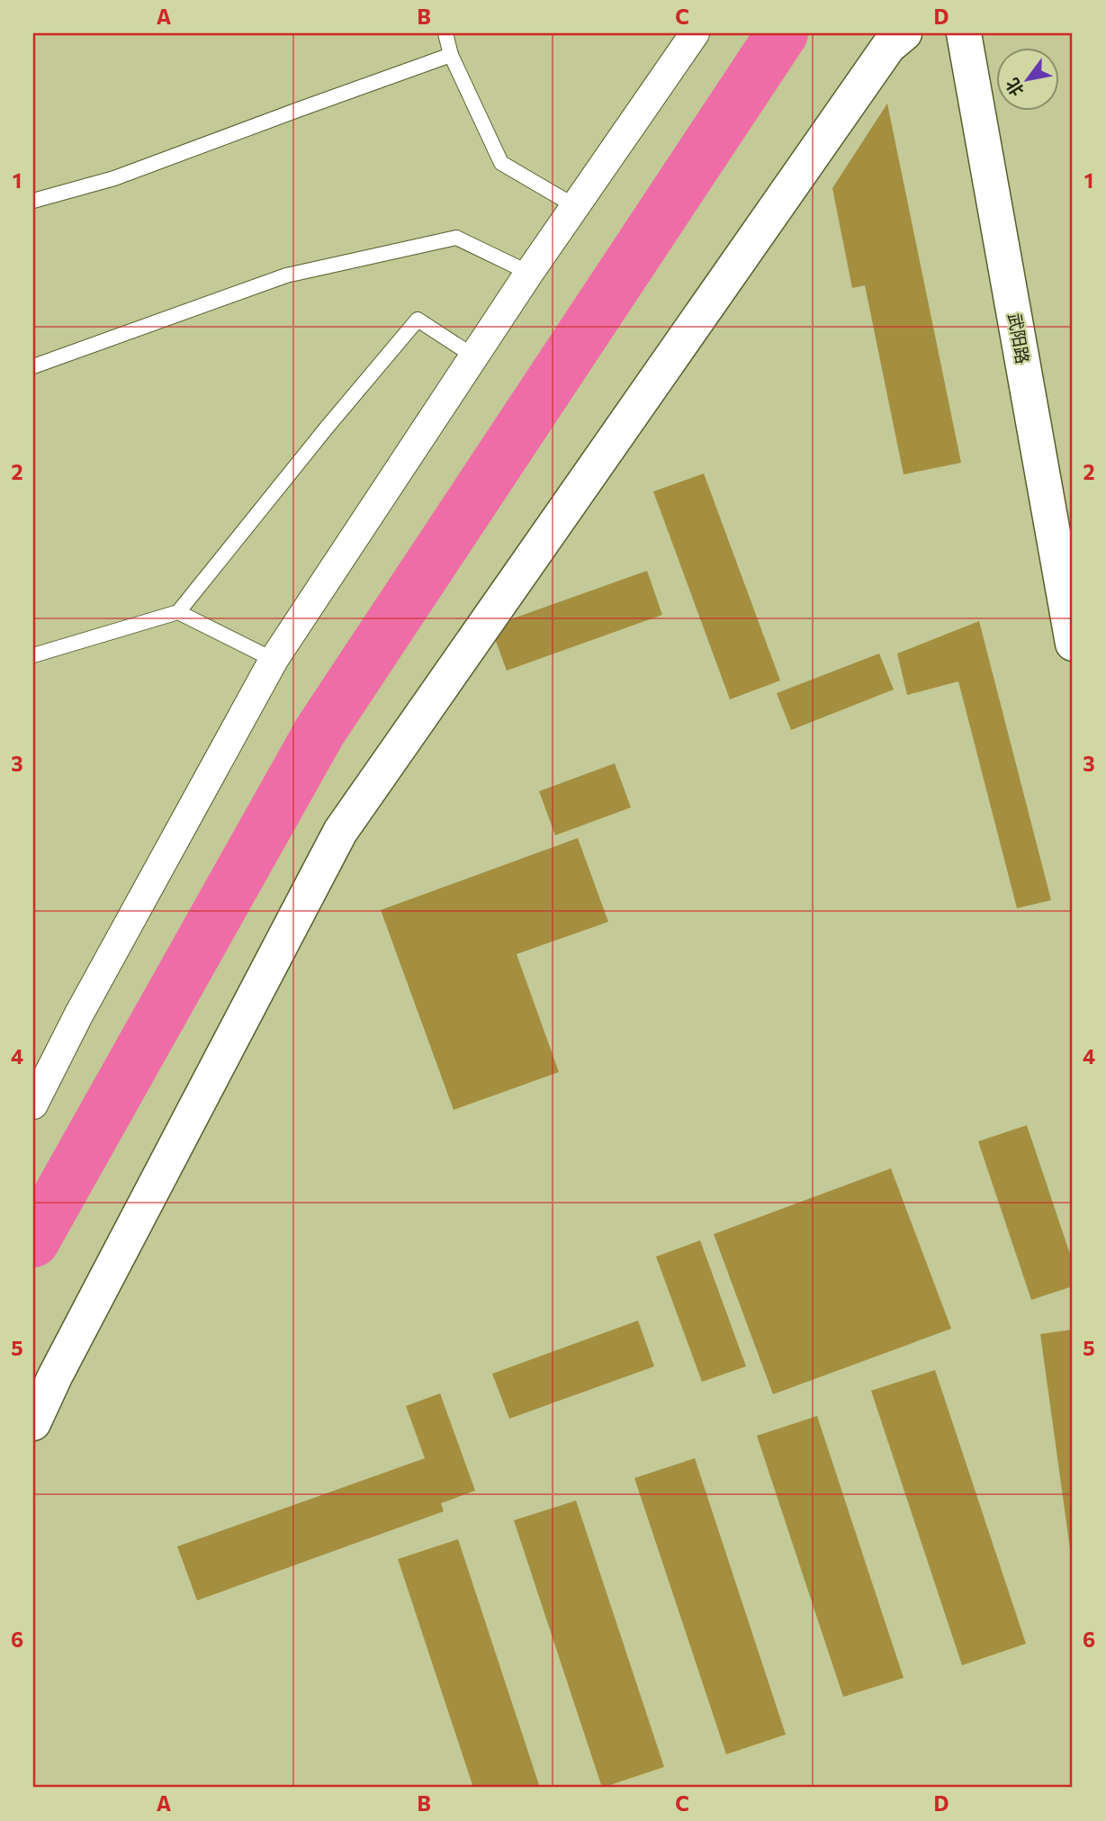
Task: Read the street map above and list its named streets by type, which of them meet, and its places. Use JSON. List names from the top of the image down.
{
  "streets": {
    "street": ["武阳路"]
  },
  "north": "bottom left",
  "grid": {
    "columns": [
      "A",
      "B",
      "C",
      "D"
    ],
    "rows": [
      "1",
      "2",
      "3",
      "4",
      "5",
      "6"
    ]
  }
}
